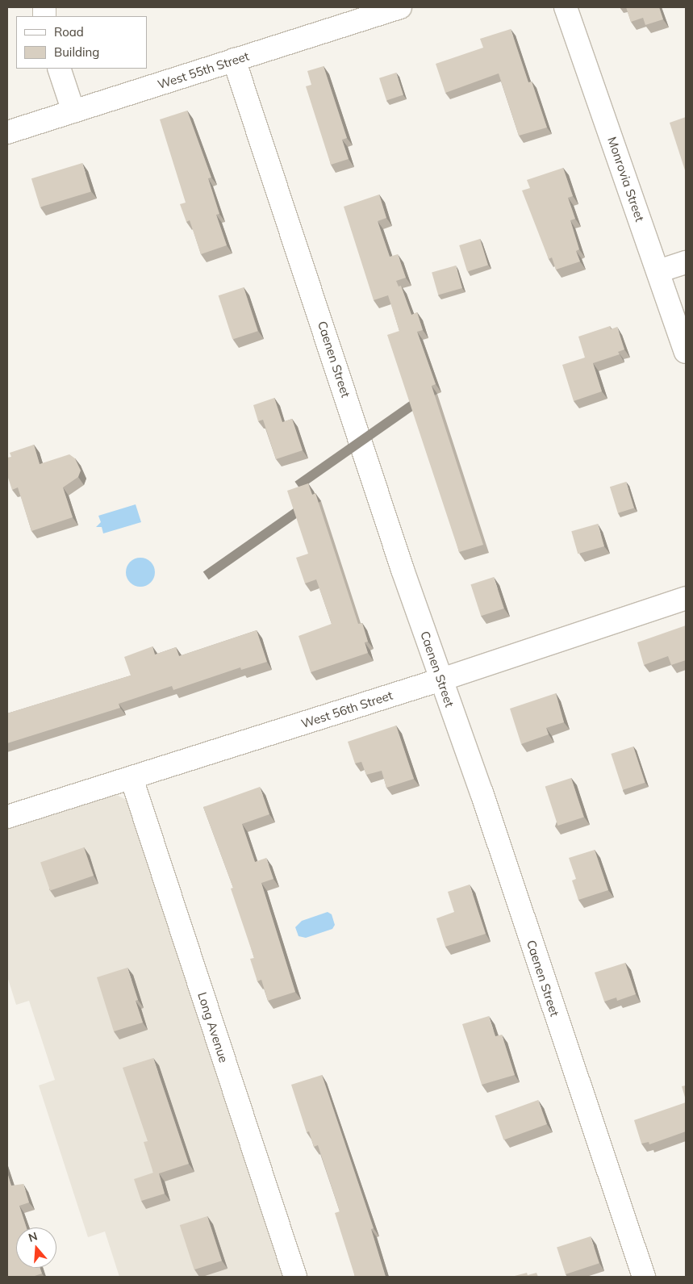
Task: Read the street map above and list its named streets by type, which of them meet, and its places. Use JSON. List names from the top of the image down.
{
  "streets": {
    "street": [
      "West 55th Street",
      "Monrovia Street",
      "Caenen Street",
      "West 56th Street",
      "Long Avenue"
    ]
  },
  "crossings": [
    ["West 55th Street", "Caenen Street"],
    ["Caenen Street", "West 56th Street"],
    ["West 56th Street", "Long Avenue"]
  ],
  "legend": ["Road", "Building"],
  "north": "top"
}
